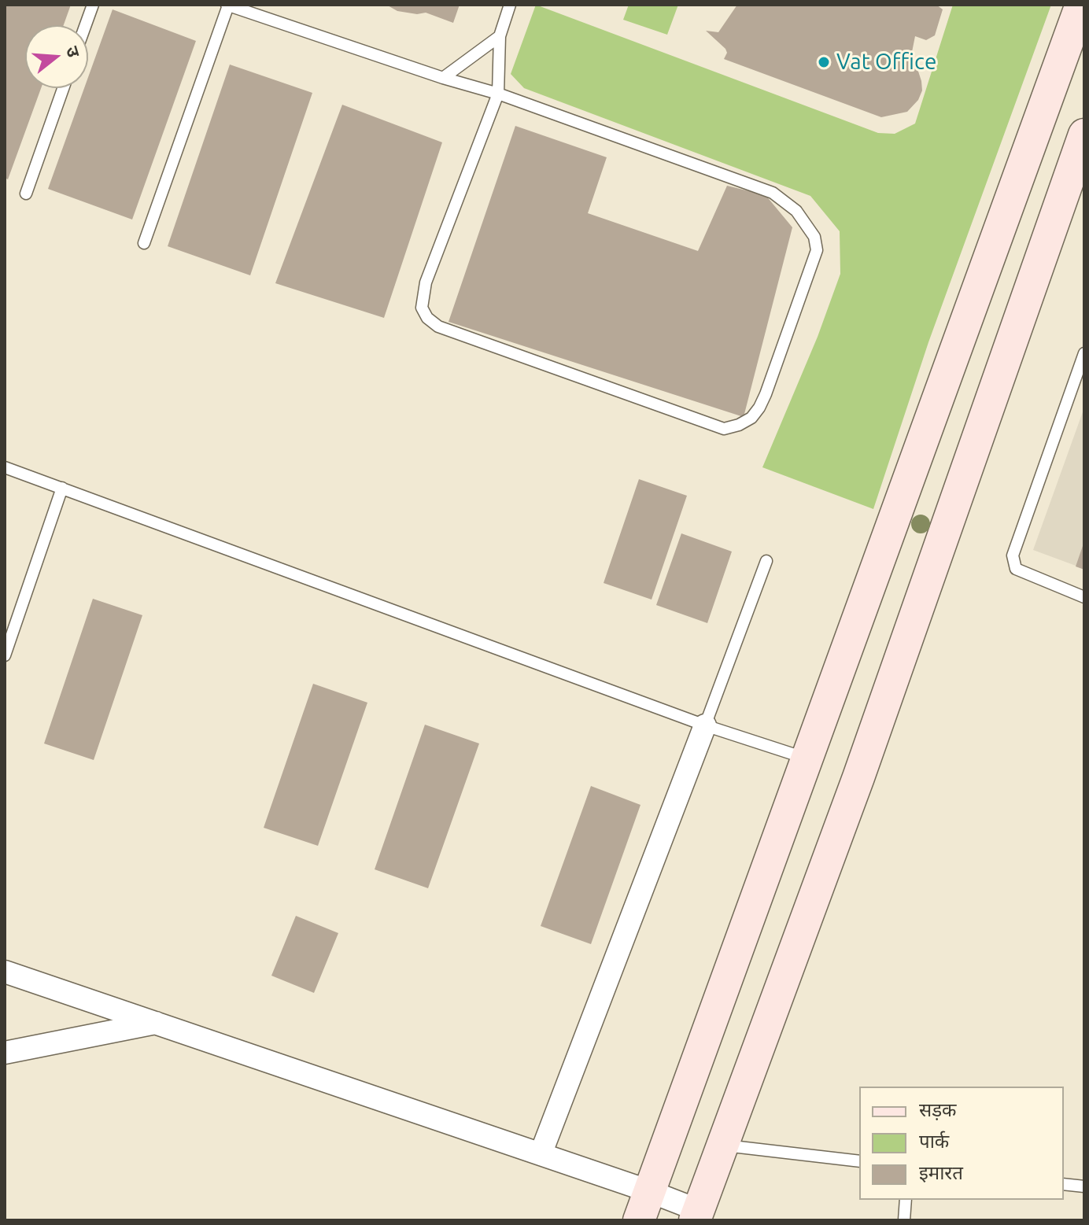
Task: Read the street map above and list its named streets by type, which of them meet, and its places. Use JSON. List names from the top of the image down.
{
  "places": ["Vat Office"],
  "legend": ["सड़क", "पार्क", "इमारत"],
  "north": "right"
}
